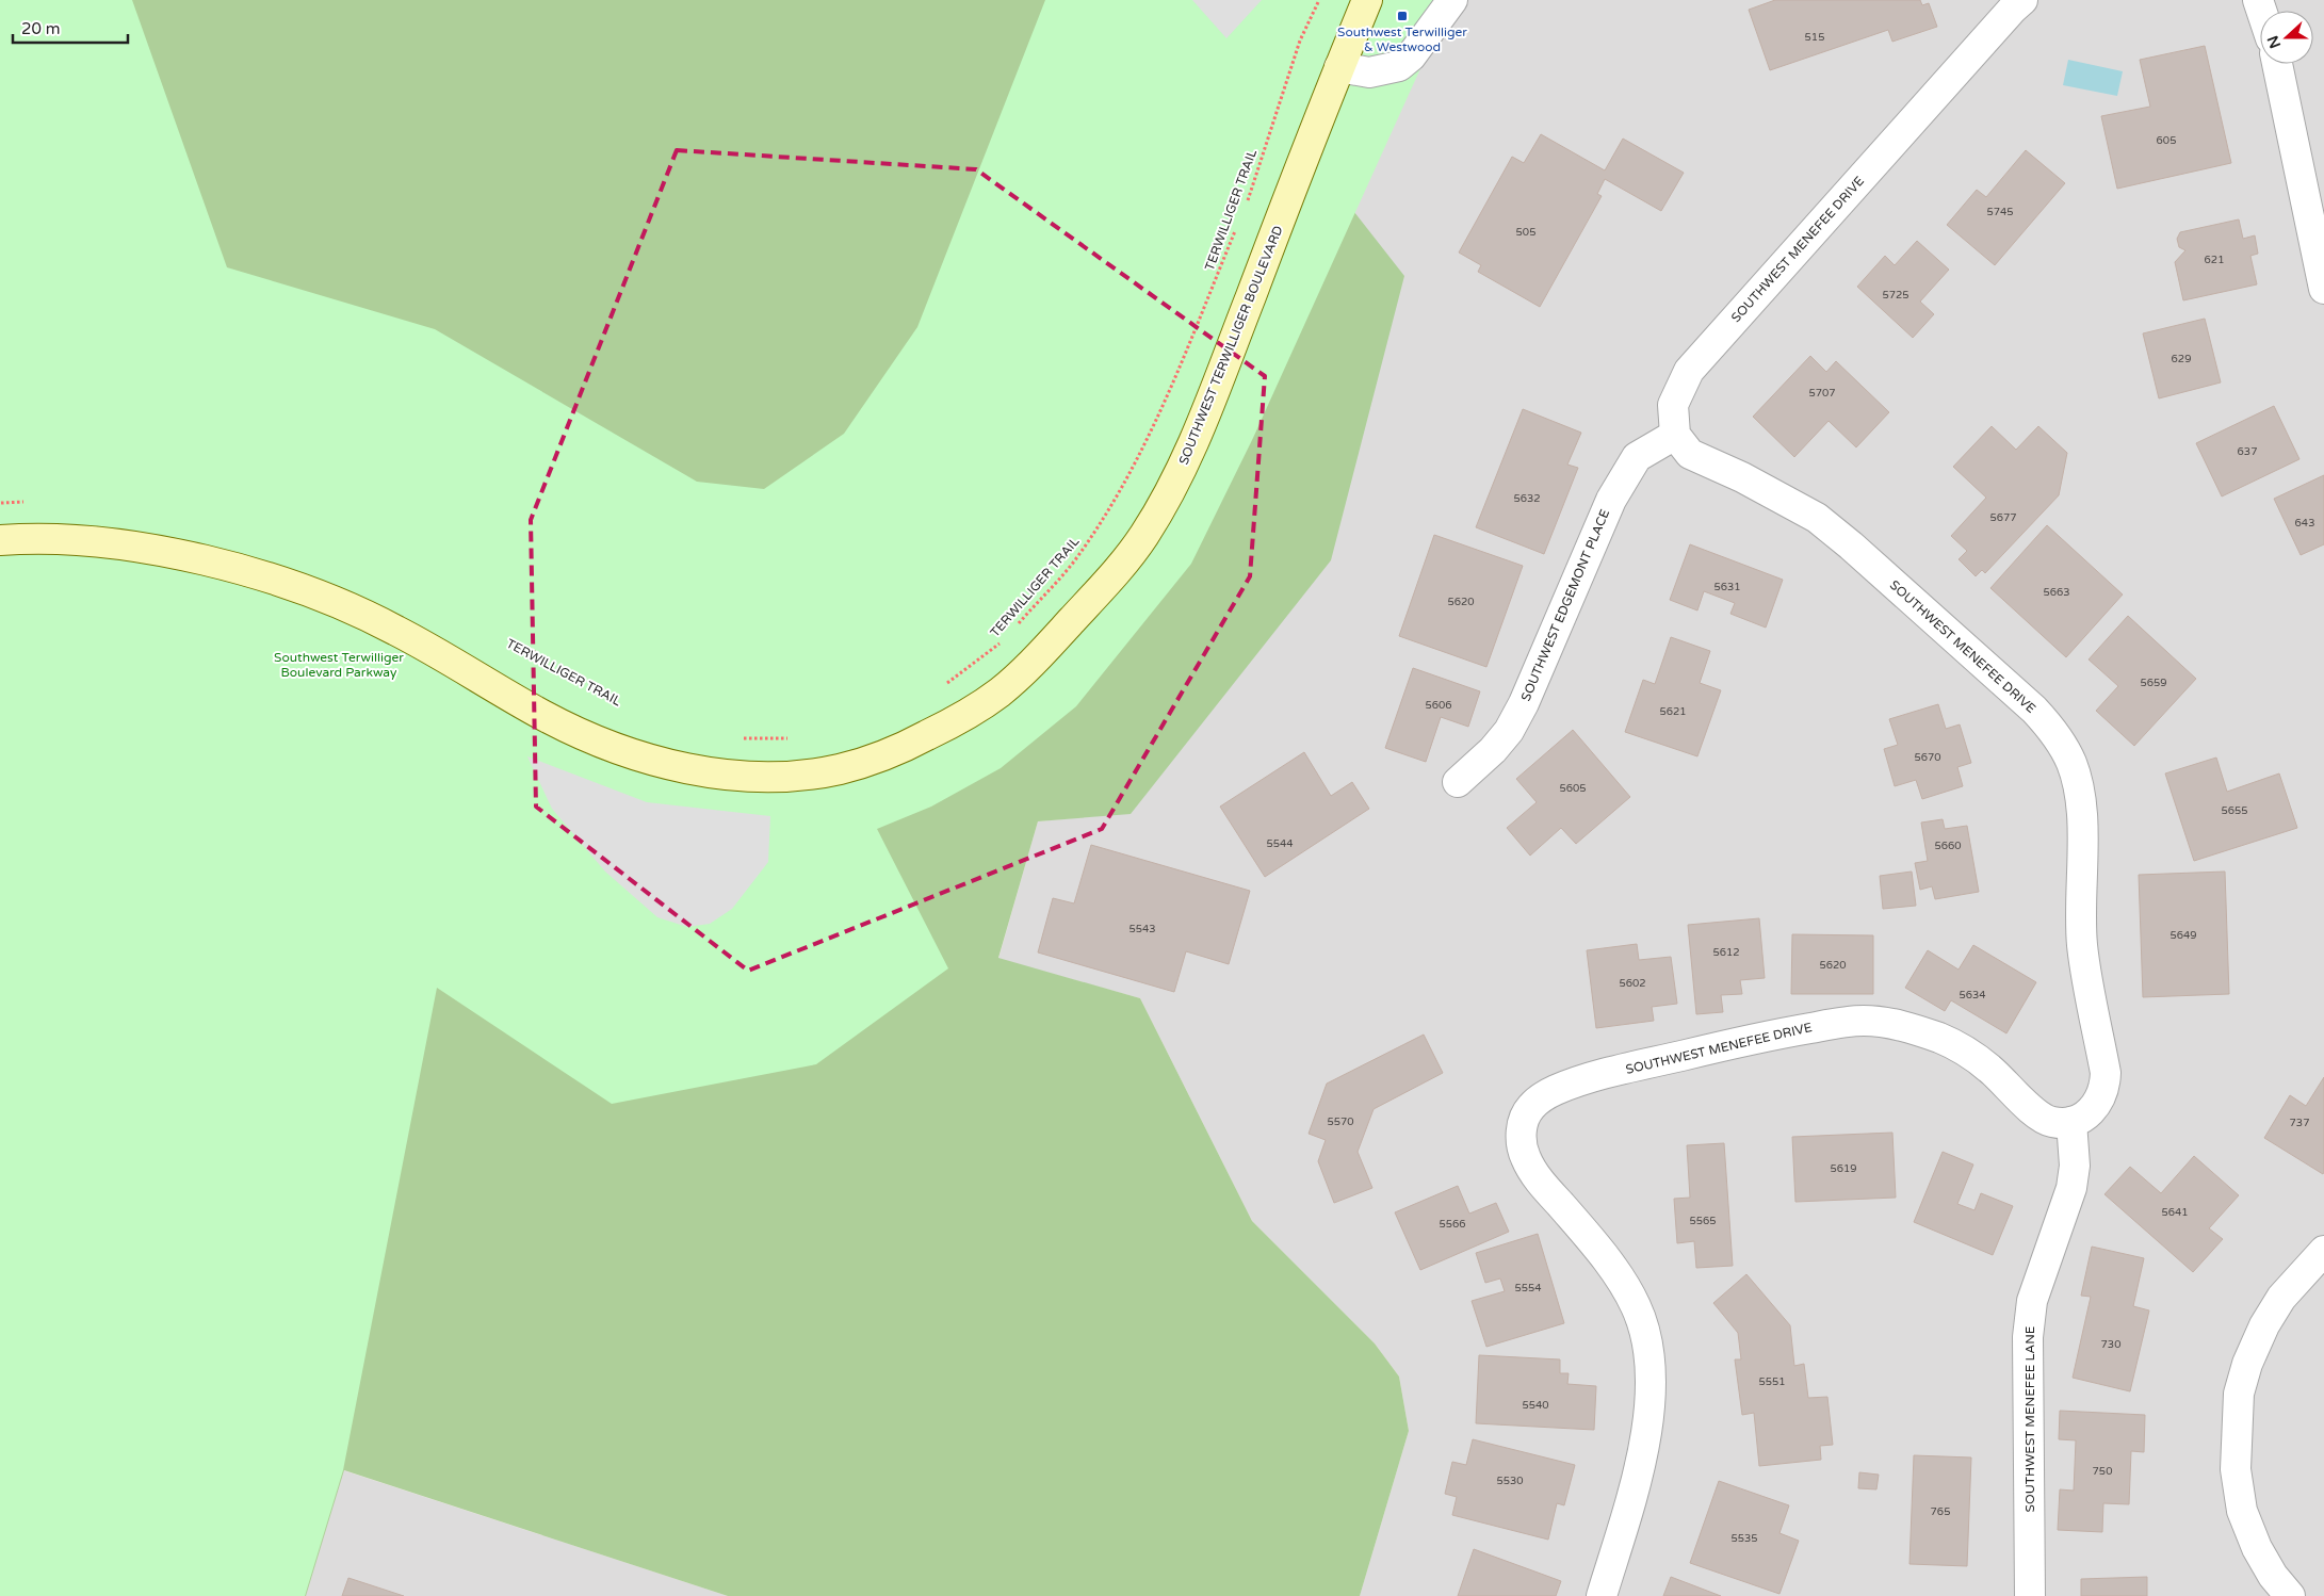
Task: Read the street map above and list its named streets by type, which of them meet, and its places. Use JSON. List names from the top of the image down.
{
  "streets": {
    "main road": ["SOUTHWEST TERWILLIGER BOULEVARD"],
    "street": ["SOUTHWEST MENEFEE DRIVE", "SOUTHWEST EDGEMONT PLACE", "SOUTHWEST MENEFEE LANE"],
    "path": ["TERWILLIGER TRAIL"]
  },
  "crossings": [
    ["SOUTHWEST MENEFEE DRIVE", "SOUTHWEST EDGEMONT PLACE"],
    ["SOUTHWEST MENEFEE DRIVE", "SOUTHWEST MENEFEE LANE"]
  ],
  "parks": ["Southwest Terwilliger Boulevard Parkway"],
  "places": {
    "transit": ["Southwest Terwilliger & Westwood"]
  },
  "house_numbers": [
    "515",
    "605",
    "5745",
    "505",
    "621",
    "5725",
    "629",
    "5707",
    "637",
    "5632",
    "5677",
    "643",
    "5631",
    "5663",
    "5620",
    "5659",
    "5606",
    "5621",
    "5670",
    "5605",
    "5655",
    "5544",
    "5660",
    "5543",
    "5649",
    "5612",
    "5620",
    "5602",
    "5634",
    "5570",
    "737",
    "5619",
    "5641",
    "5565",
    "5566",
    "5554",
    "730",
    "5551",
    "5540",
    "750",
    "5530",
    "765",
    "5535"
  ],
  "scale_bar": "20 m",
  "north": "left"
}
